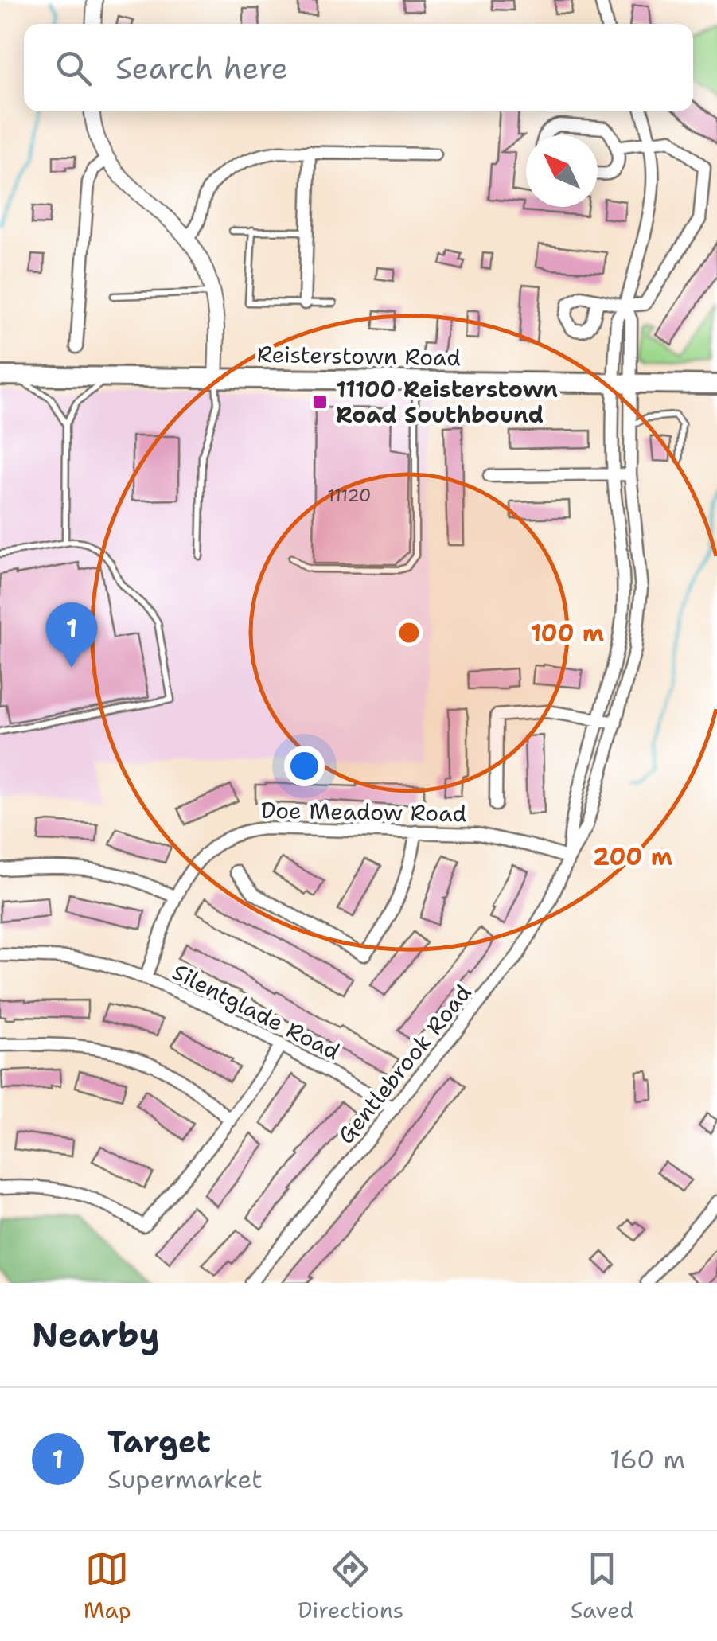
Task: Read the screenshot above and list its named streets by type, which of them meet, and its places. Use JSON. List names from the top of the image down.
{
  "streets": {
    "main road": ["Reisterstown Road"],
    "street": ["Doe Meadow Road", "Silentglade Road", "Gentlebrook Road"]
  },
  "crossings": [
    ["Reisterstown Road", "Gentlebrook Road"],
    ["Doe Meadow Road", "Silentglade Road"],
    ["Doe Meadow Road", "Gentlebrook Road"],
    ["Silentglade Road", "Gentlebrook Road"]
  ],
  "places": {
    "transit": ["11100 Reisterstown Road Southbound"]
  },
  "house_numbers": ["11120"],
  "north": "top left",
  "page": {
    "search": "Search here",
    "pins": "1",
    "heading": "Nearby",
    "list": [
      {
        "mark": "1",
        "name": "Target",
        "note": "Supermarket",
        "value": "160 m"
      }
    ],
    "nav": ["Map", "Directions", "Saved"]
  },
  "rings": ["100 m", "200 m"]
}
